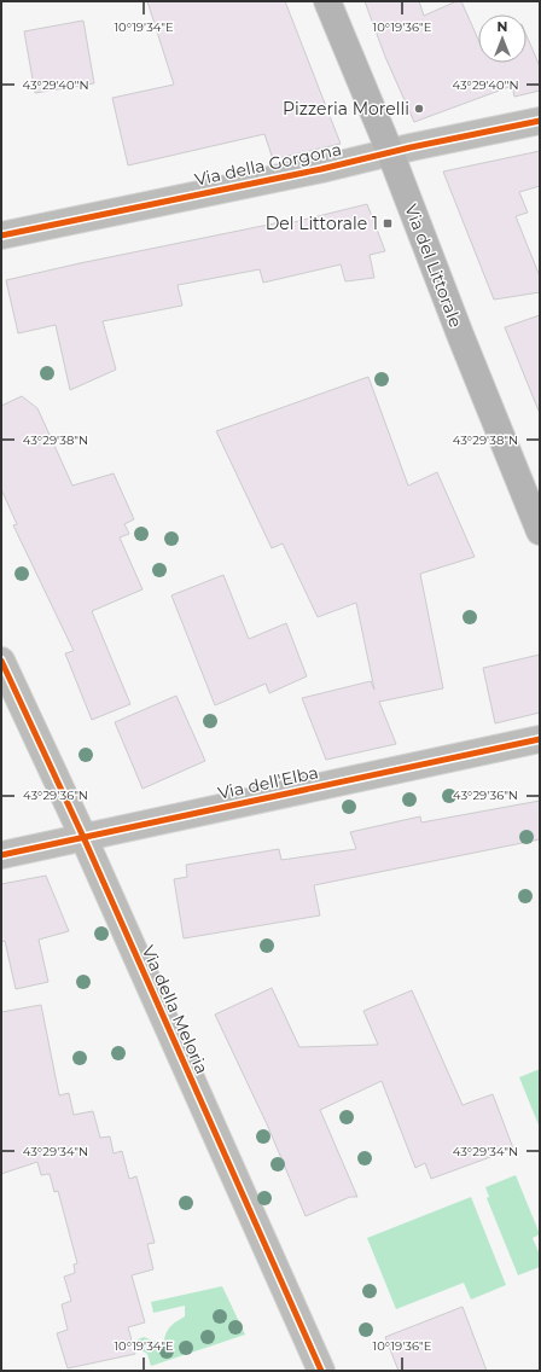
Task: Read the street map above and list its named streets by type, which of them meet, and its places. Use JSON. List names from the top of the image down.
{
  "streets": {
    "main road": ["Via del Littorale"],
    "street": ["Via della Gorgona", "Via dell'Elba", "Via della Meloria"]
  },
  "crossings": [
    ["Via della Gorgona", "Via del Littorale"],
    ["Via dell'Elba", "Via della Meloria"]
  ],
  "places": {
    "other": ["Pizzeria Morelli"],
    "transit": ["Del Littorale 1"]
  },
  "north": "top",
  "coordinates": [
    "10°19'34\"E",
    "10°19'36\"E",
    "43°29'40\"N",
    "43°29'38\"N",
    "43°29'36\"N",
    "43°29'34\"N"
  ]
}
